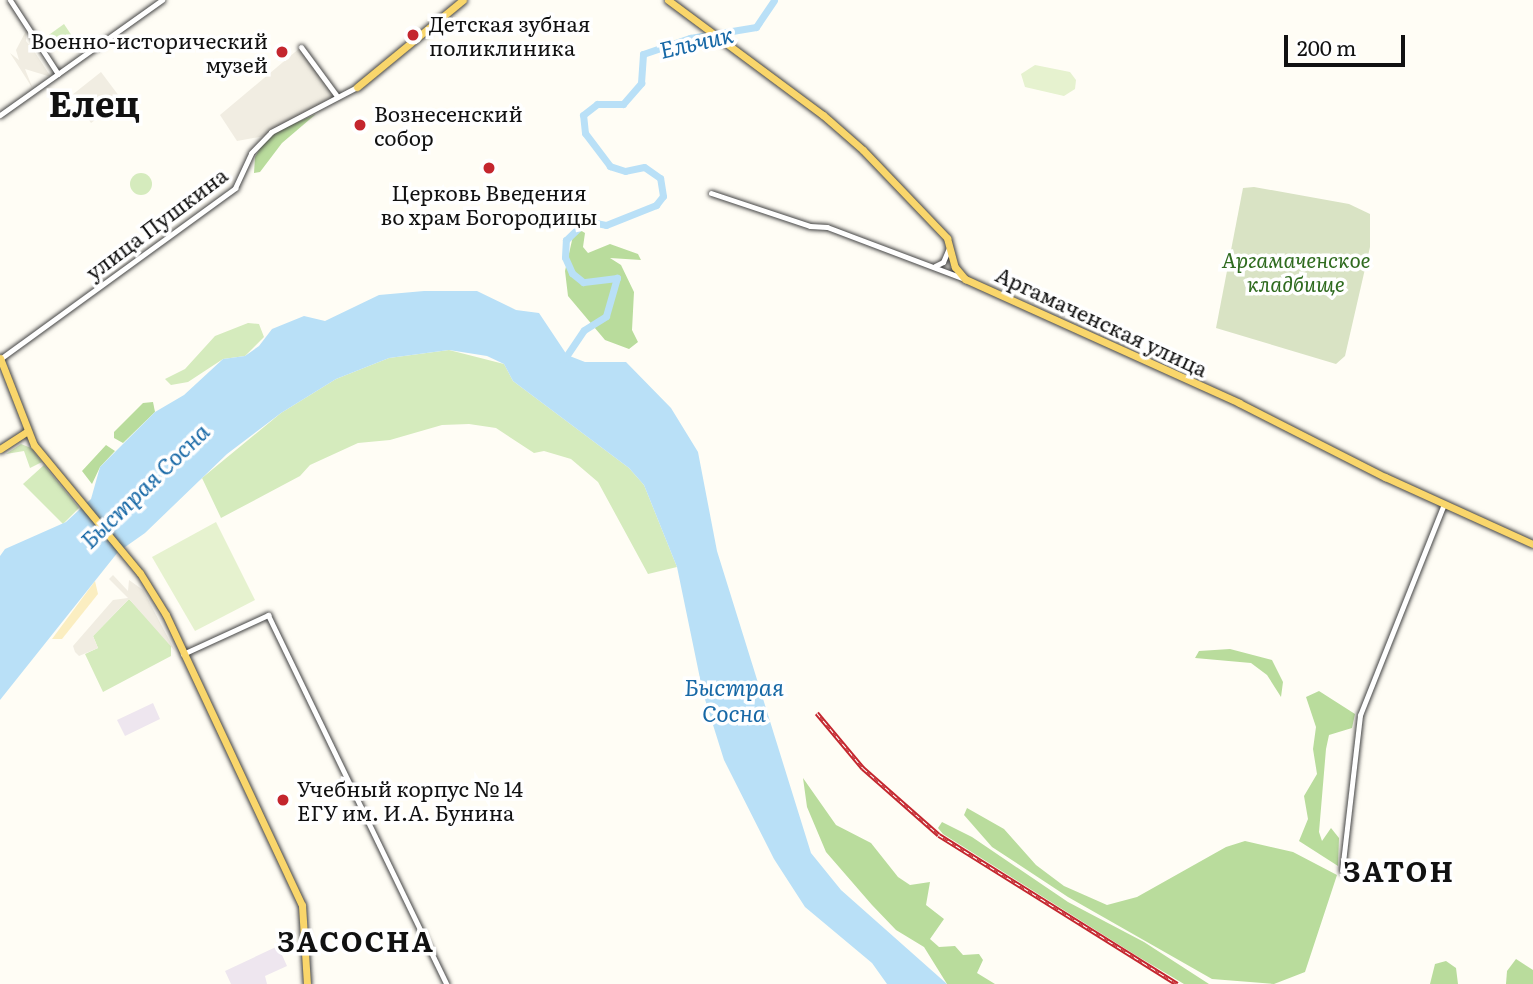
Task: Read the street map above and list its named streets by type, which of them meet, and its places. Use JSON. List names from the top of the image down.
{
  "streets": {
    "main road": ["Аргамаченская улица"],
    "street": ["улица Пушкина"]
  },
  "districts": ["Елец", "ЗАТОН", "ЗАСОСНА"],
  "water": ["Ельчик", "Быстрая Сосна"],
  "parks": ["Аргамаченское кладбище"],
  "places": [
    "Детская зубная поликлиника",
    "Военно-исторический музей",
    "Вознесенский собор",
    "Церковь Введения во храм Богородицы",
    "Учебный корпус № 14 ЕГУ им. И.А. Бунина"
  ],
  "scale_bar": "200 m"
}
